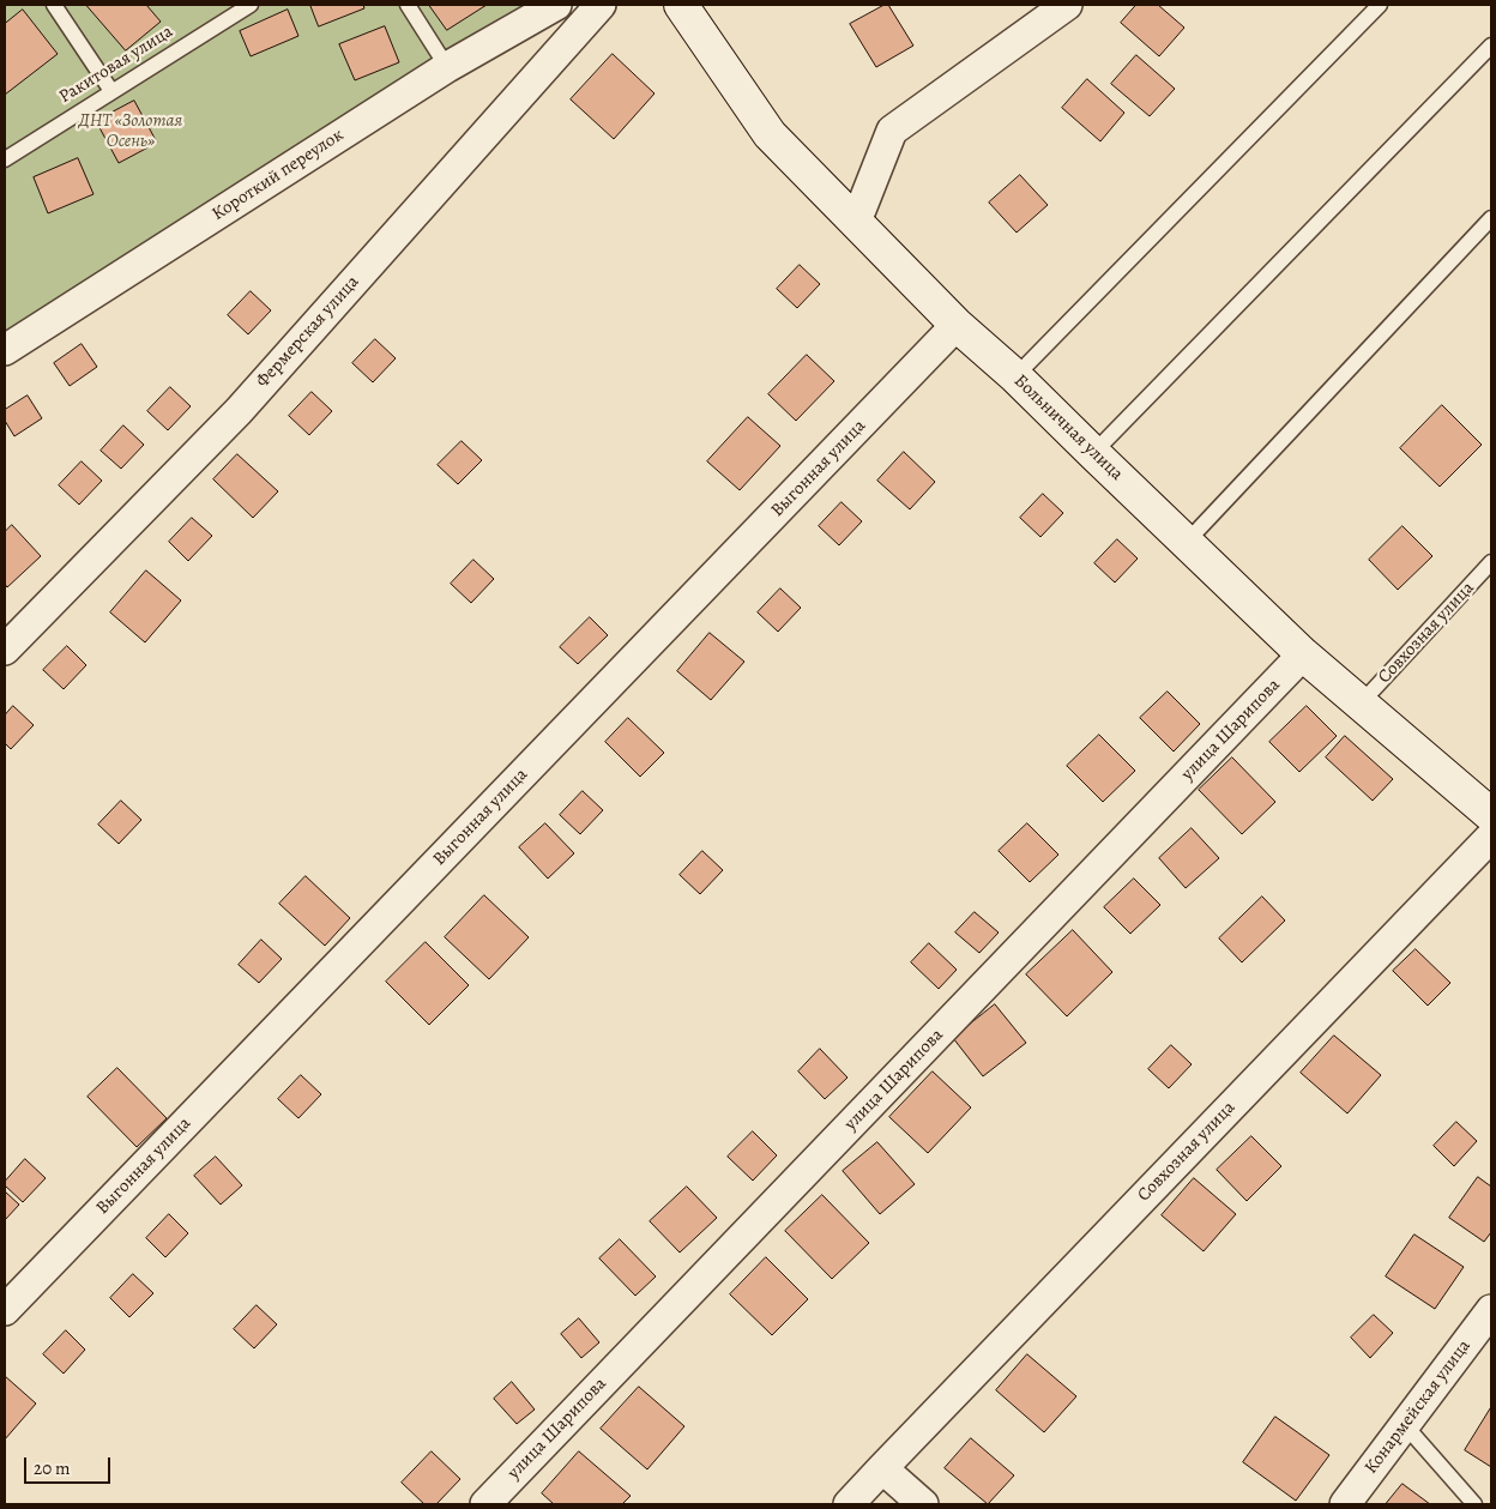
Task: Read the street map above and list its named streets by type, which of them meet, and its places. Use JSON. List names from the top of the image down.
{
  "streets": {
    "street": [
      "Короткий переулок",
      "Фермерская улица",
      "Больничная улица",
      "Выгонная улица",
      "Совхозная улица",
      "улица Шарипова",
      "Конармейская улица"
    ],
    "lane": ["Ракитовая улица"]
  },
  "crossings": [
    ["Больничная улица", "Выгонная улица"],
    ["Больничная улица", "Совхозная улица"],
    ["Больничная улица", "улица Шарипова"]
  ],
  "parks": ["ДНТ «Золотая Осень»"],
  "scale_bar": "20 m"
}
